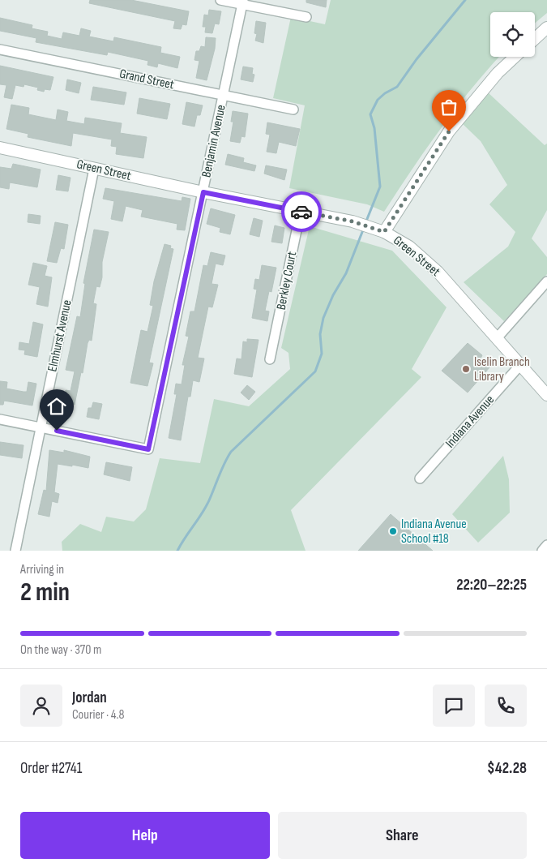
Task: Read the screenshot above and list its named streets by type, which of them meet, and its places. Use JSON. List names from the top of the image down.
{
  "streets": {
    "street": [
      "Grand Street",
      "Benjamin Avenue",
      "Green Street",
      "Berkley Court",
      "Elmhurst Avenue",
      "Indiana Avenue"
    ]
  },
  "crossings": [
    ["Grand Street", "Benjamin Avenue"],
    ["Benjamin Avenue", "Green Street"],
    ["Benjamin Avenue", "Elmhurst Avenue"],
    ["Green Street", "Berkley Court"],
    ["Green Street", "Elmhurst Avenue"],
    ["Green Street", "Indiana Avenue"]
  ],
  "places": ["Iselin Branch Library", "Indiana Avenue School #18"],
  "page": {
    "heading": ["2 min", "Arriving in", "22:20–22:25"],
    "panel": [
      "Jordan",
      "Courier · 4.8",
      "Order #2741",
      "$42.28"
    ],
    "bar": "On the way · 370 m",
    "buttons": ["Help", "Share"]
  }
}
